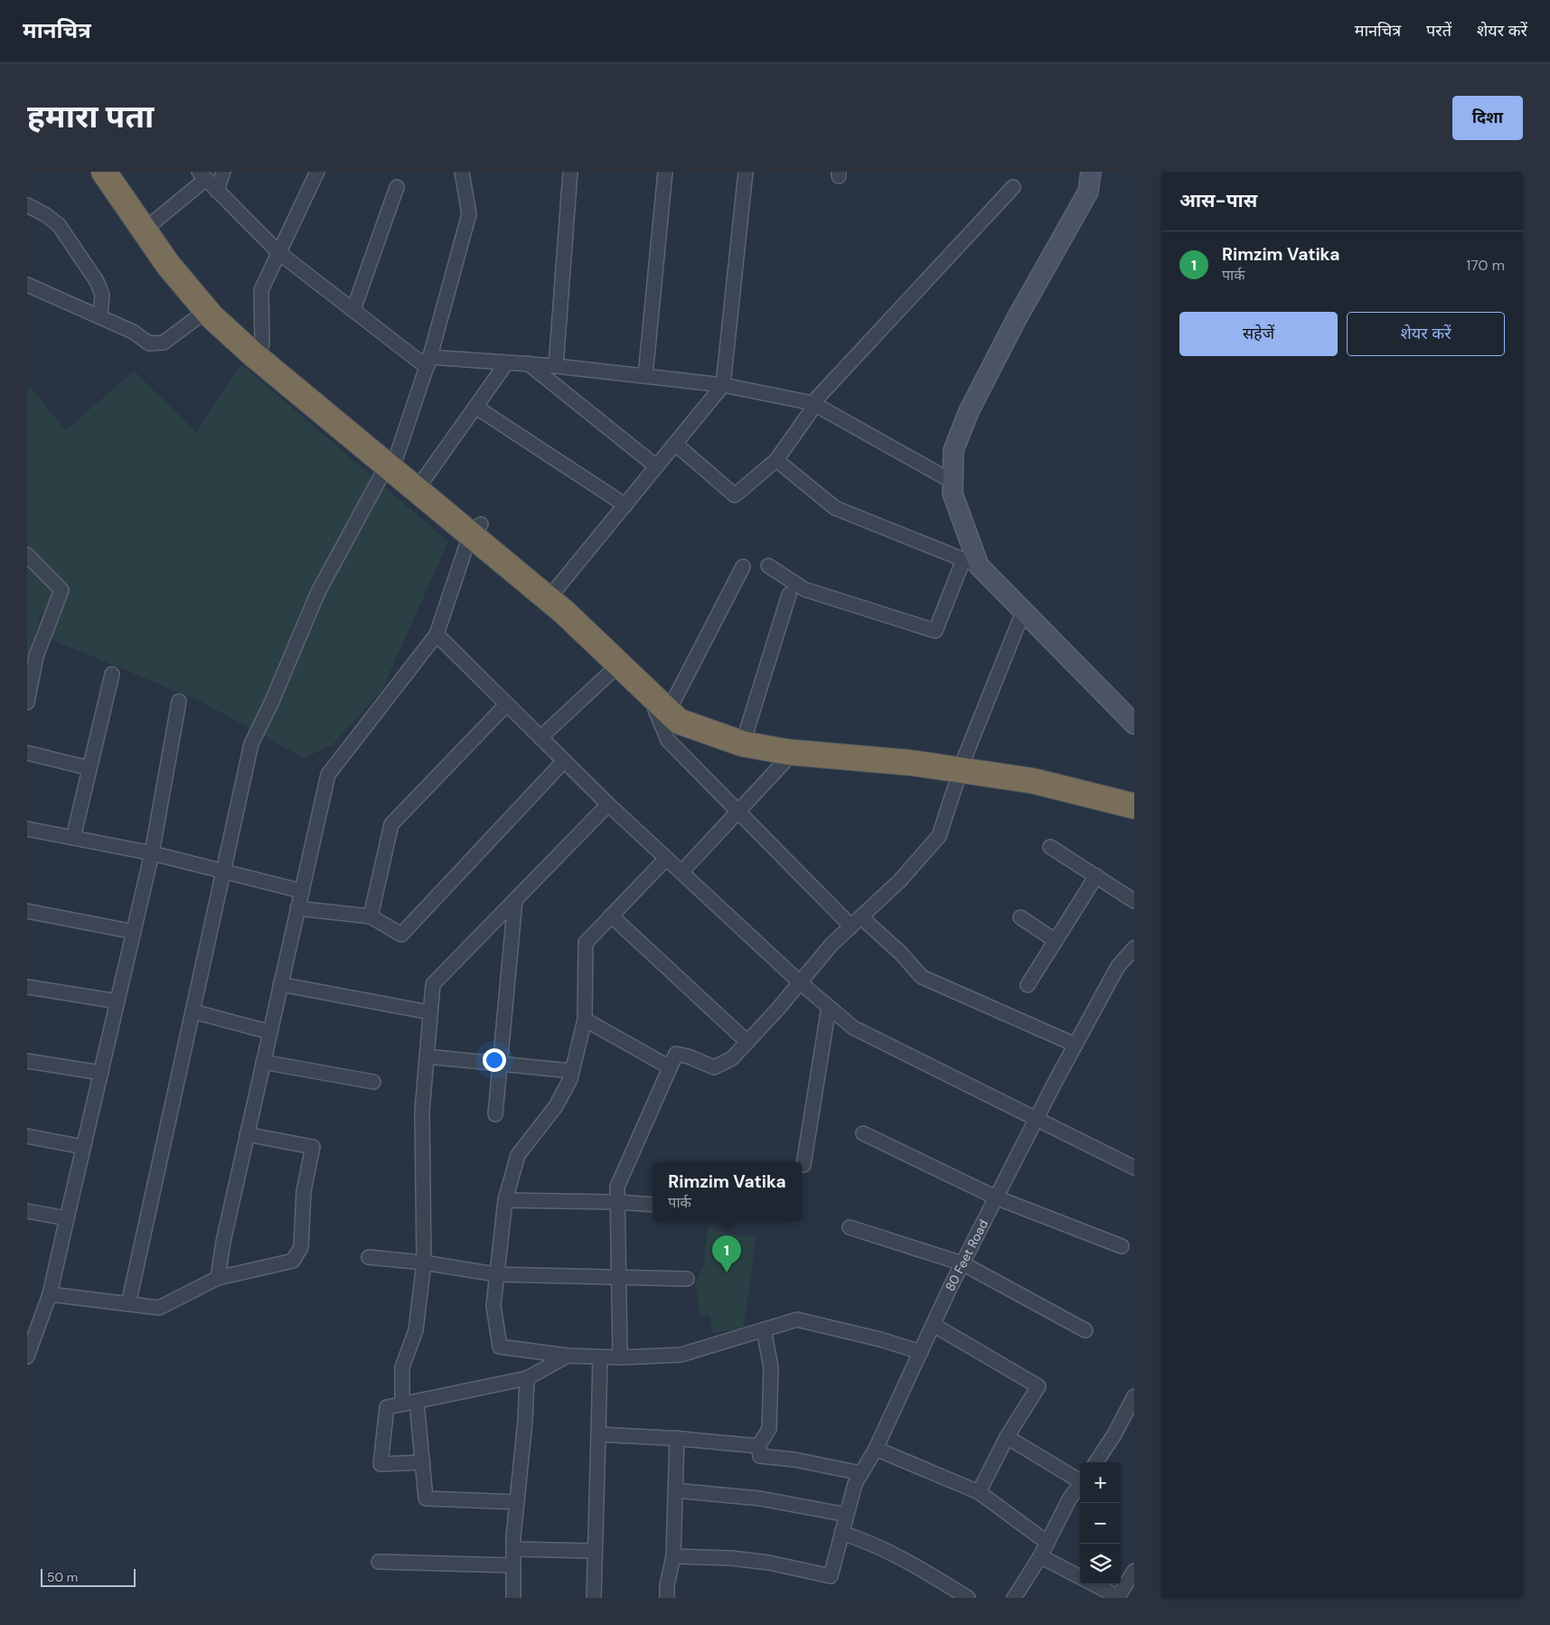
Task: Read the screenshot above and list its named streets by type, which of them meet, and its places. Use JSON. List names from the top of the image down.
{
  "streets": {
    "street": ["80 Feet Road"]
  },
  "scale_bar": "50 m",
  "page": {
    "header": "मानचित्र",
    "nav": ["मानचित्र", "परतें", "शेयर करें"],
    "title": "हमारा पता",
    "buttons": [
      "दिशा",
      ["सहेजें", "शेयर करें"]
    ],
    "heading": "आस-पास",
    "list": [
      {
        "mark": "1",
        "name": "Rimzim Vatika",
        "note": "पार्क",
        "value": "170 m"
      }
    ],
    "popup": ["Rimzim Vatika", "पार्क"],
    "pins": "1",
    "map_buttons": ["+", "−"],
    "scale": "50 m"
  }
}
